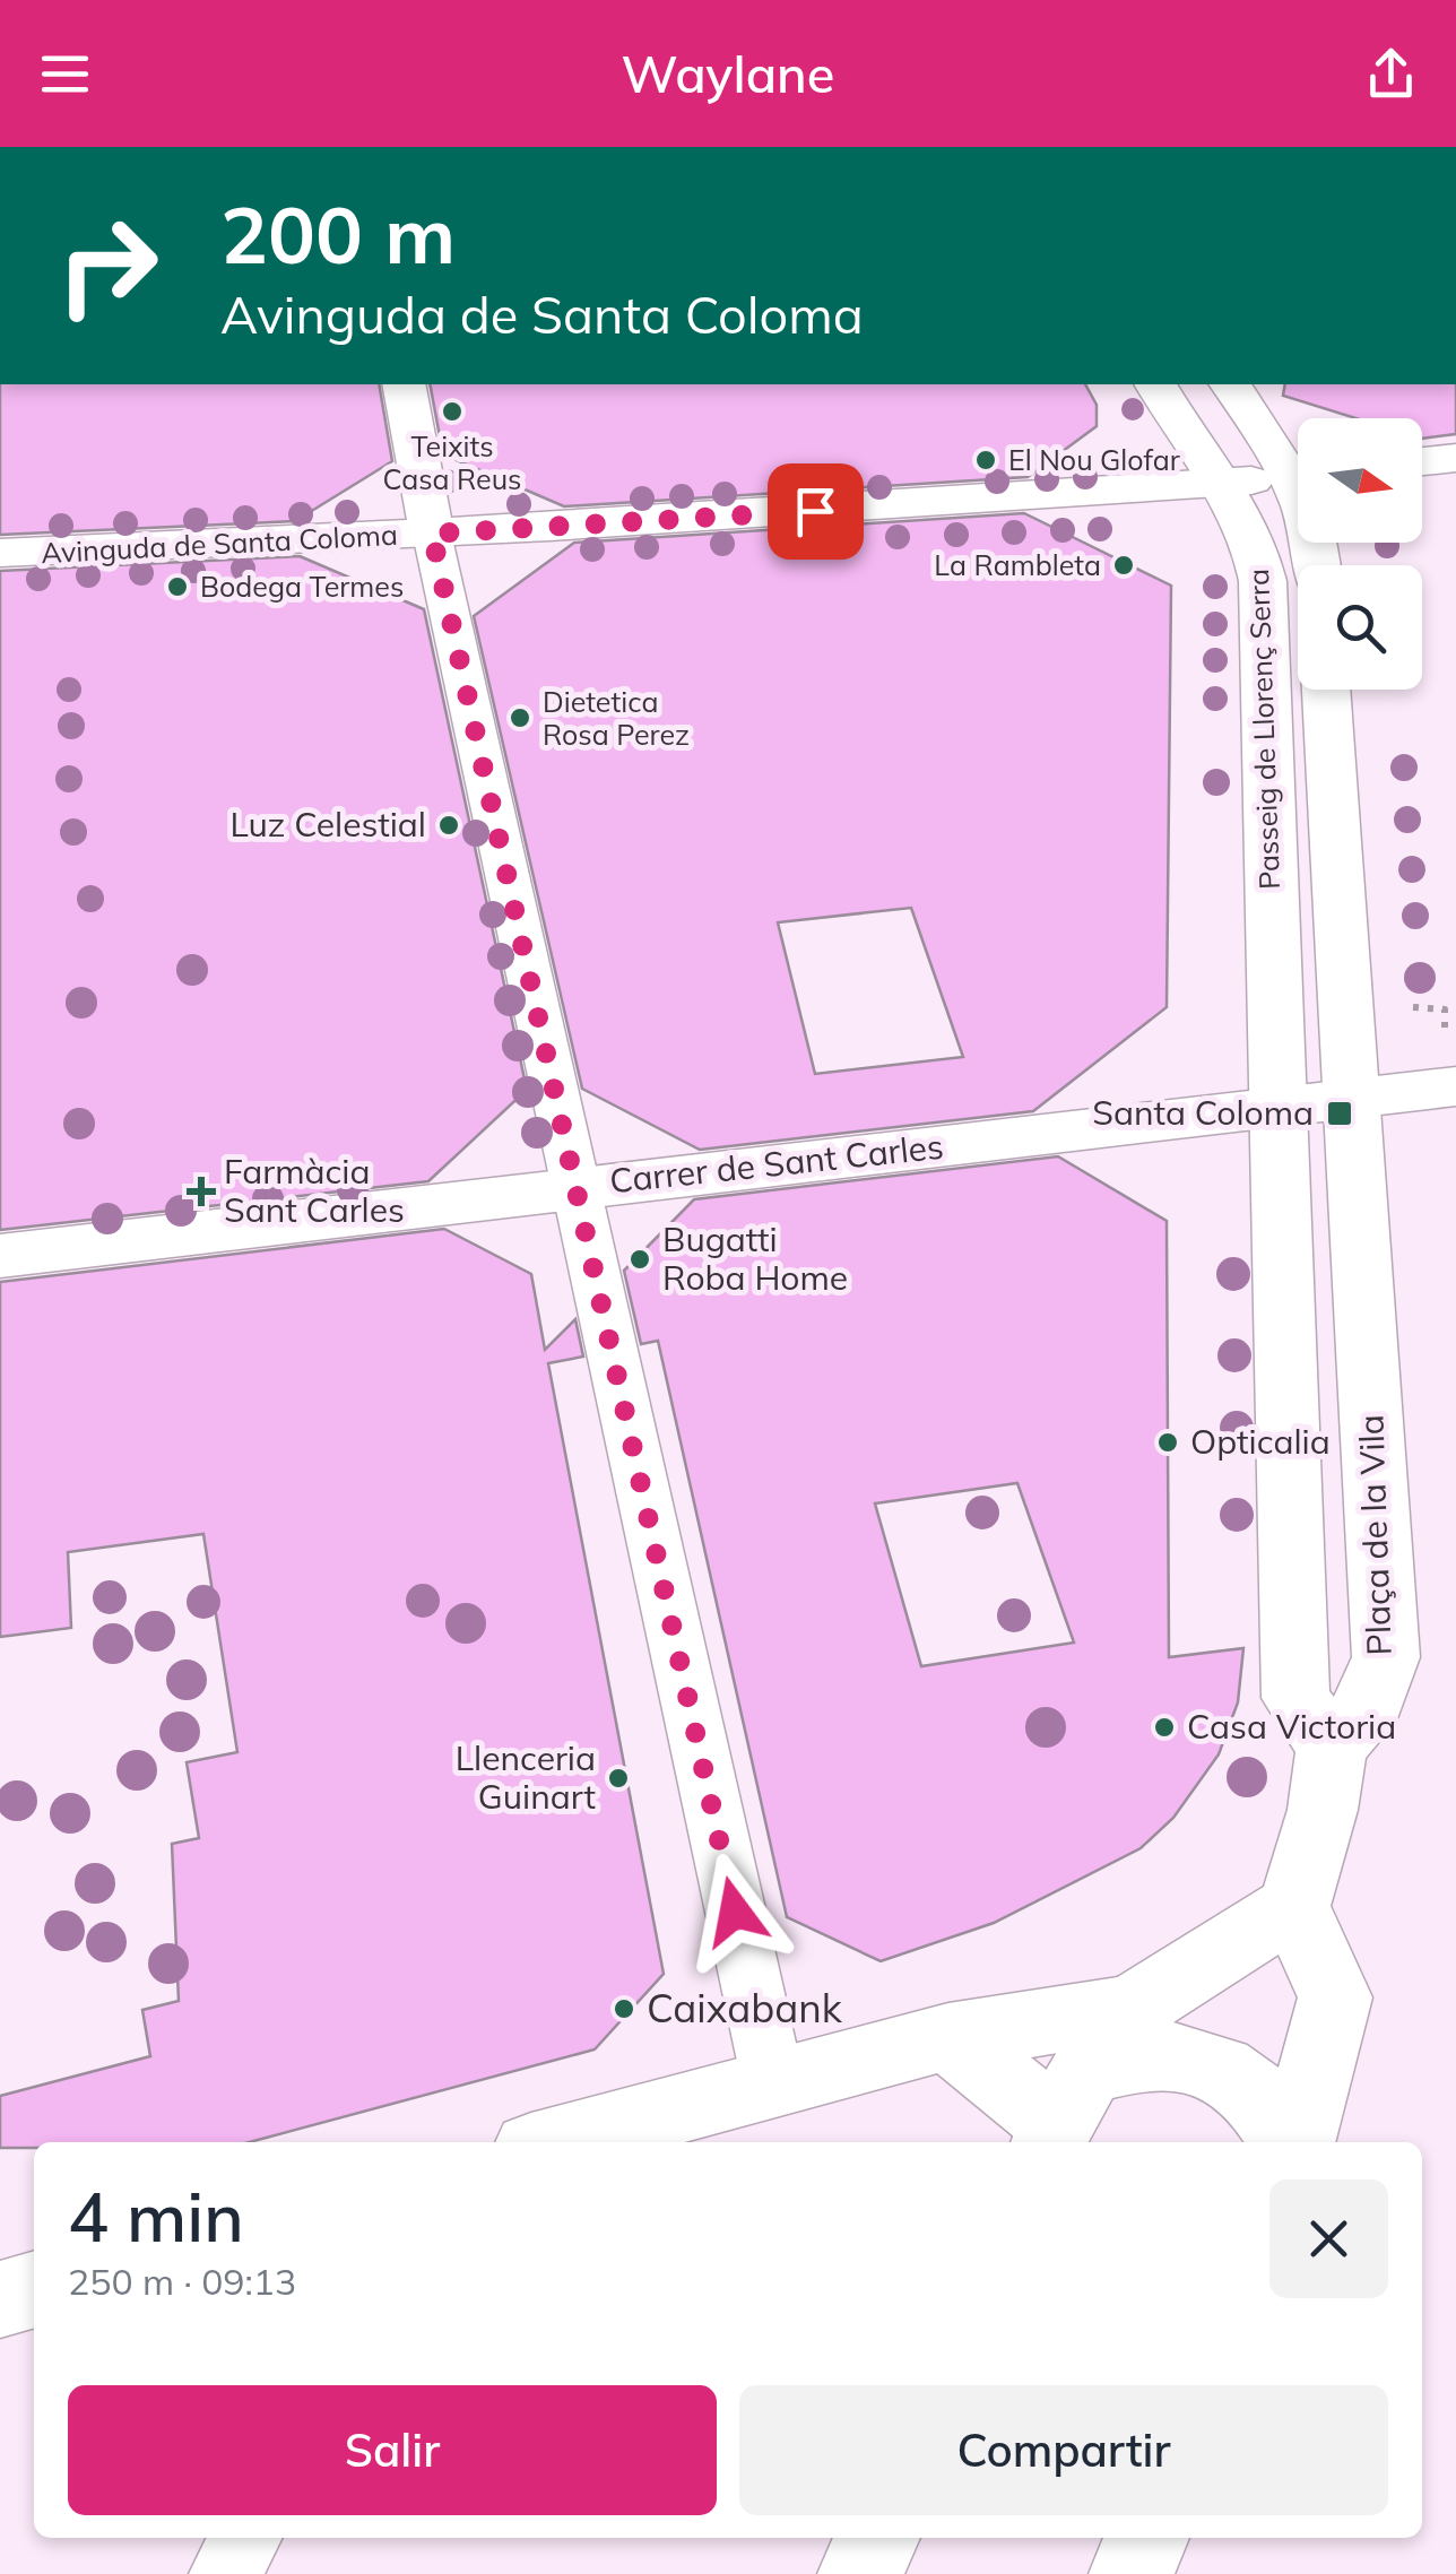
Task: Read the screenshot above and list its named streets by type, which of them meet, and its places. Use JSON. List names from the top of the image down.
{
  "streets": {
    "street": [
      "Avinguda de Santa Coloma",
      "Passeig de Llorenç Serra",
      "Carrer de Sant Carles",
      "Plaça de la Vila"
    ]
  },
  "crossings": [
    ["Avinguda de Santa Coloma", "Passeig de Llorenç Serra"],
    ["Passeig de Llorenç Serra", "Carrer de Sant Carles"],
    ["Passeig de Llorenç Serra", "Plaça de la Vila"],
    ["Carrer de Sant Carles", "Plaça de la Vila"]
  ],
  "places": {
    "other": [
      "Teixits Casa Reus",
      "El Nou Glofar",
      "La Rambleta",
      "Bodega Termes",
      "Dietetica Rosa Perez",
      "Luz Celestial",
      "Bugatti Roba Home",
      "Opticalia",
      "Casa Victoria",
      "Llenceria Guinart",
      "Caixabank"
    ],
    "transit": ["Santa Coloma"],
    "health": ["Farmàcia Sant Carles"]
  },
  "north": "right",
  "page": {
    "header": "Waylane",
    "turn": ["200 m", "Avinguda de Santa Coloma"],
    "heading": ["4 min", "250 m · 09:13"],
    "buttons": ["Salir", "Compartir"]
  }
}
